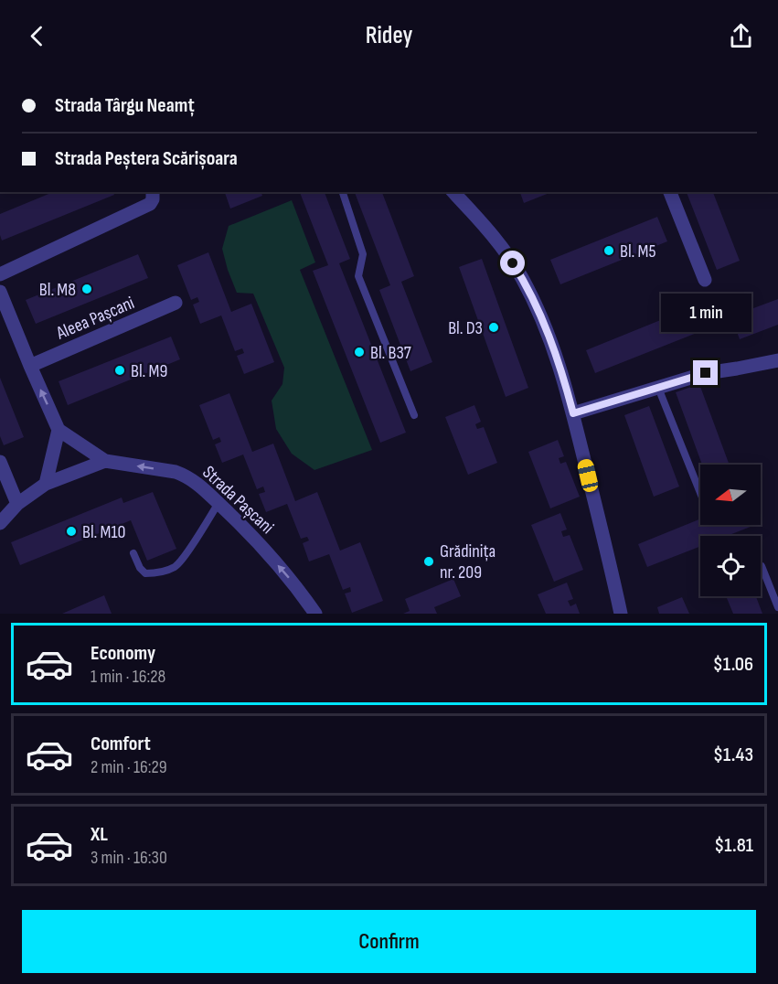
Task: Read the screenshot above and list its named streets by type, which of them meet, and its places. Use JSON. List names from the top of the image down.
{
  "streets": {
    "street": ["Aleea Pașcani", "Strada Pașcani"]
  },
  "one_way": ["Strada Pașcani"],
  "places": [
    "Bl. M5",
    "Bl. M8",
    "Bl. D3",
    "Bl. B37",
    "Bl. M9",
    "Bl. M10",
    "Grădinița nr. 209"
  ],
  "north": "left",
  "page": {
    "header": "Ridey",
    "banner": ["Strada Târgu Neamț", "Strada Peștera Scărișoara"],
    "bubble": "1 min",
    "list": [
      {
        "name": "Economy",
        "note": "1 min · 16:28",
        "value": "$1.06"
      },
      {
        "name": "Comfort",
        "note": "2 min · 16:29",
        "value": "$1.43"
      },
      {
        "name": "XL",
        "note": "3 min · 16:30",
        "value": "$1.81"
      }
    ],
    "buttons": "Confirm"
  }
}
